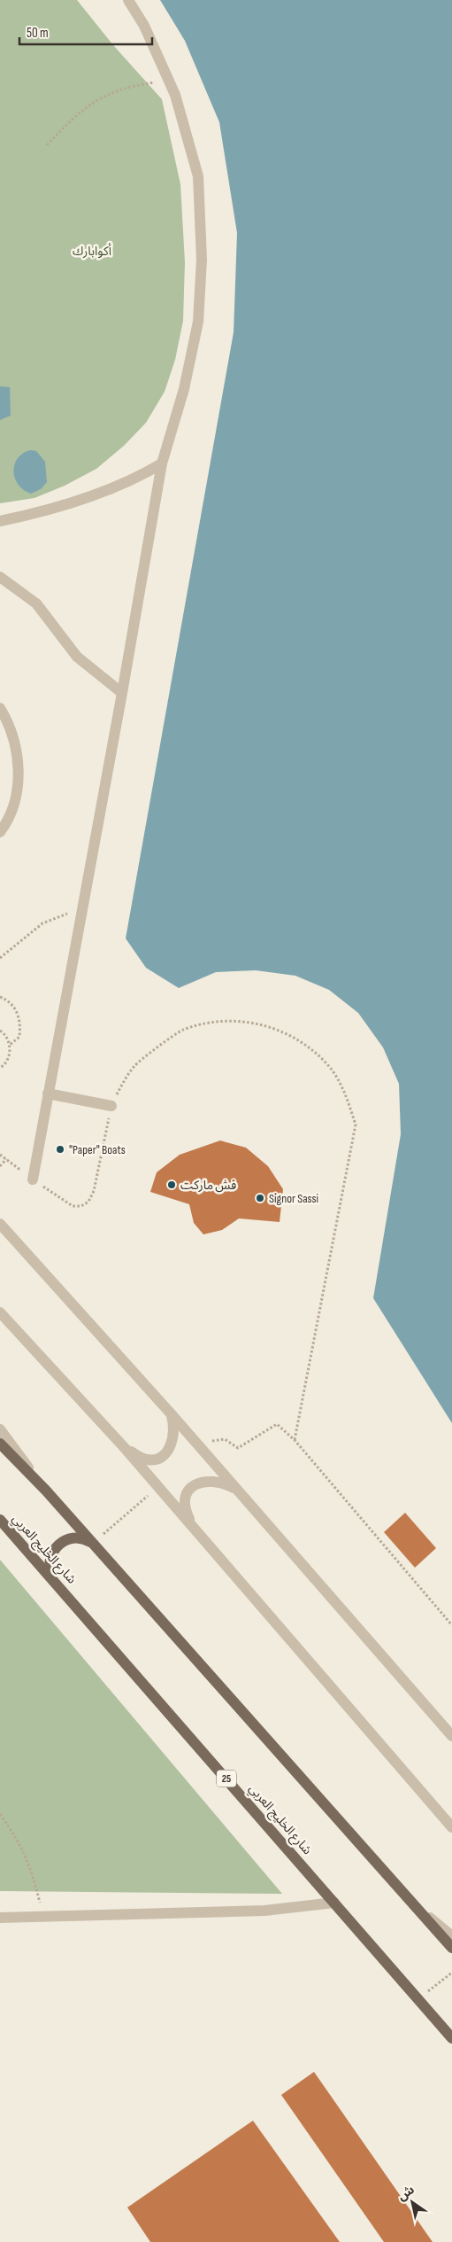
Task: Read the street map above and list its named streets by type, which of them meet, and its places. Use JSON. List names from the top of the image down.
{
  "streets": {
    "main road": ["شارع الخليج العربي", "25"]
  },
  "parks": ["أكوابارك"],
  "places": ["\"Paper\" Boats", "فش ماركت", "Signor Sassi"],
  "scale_bar": "50 m",
  "north": "top left"
}
